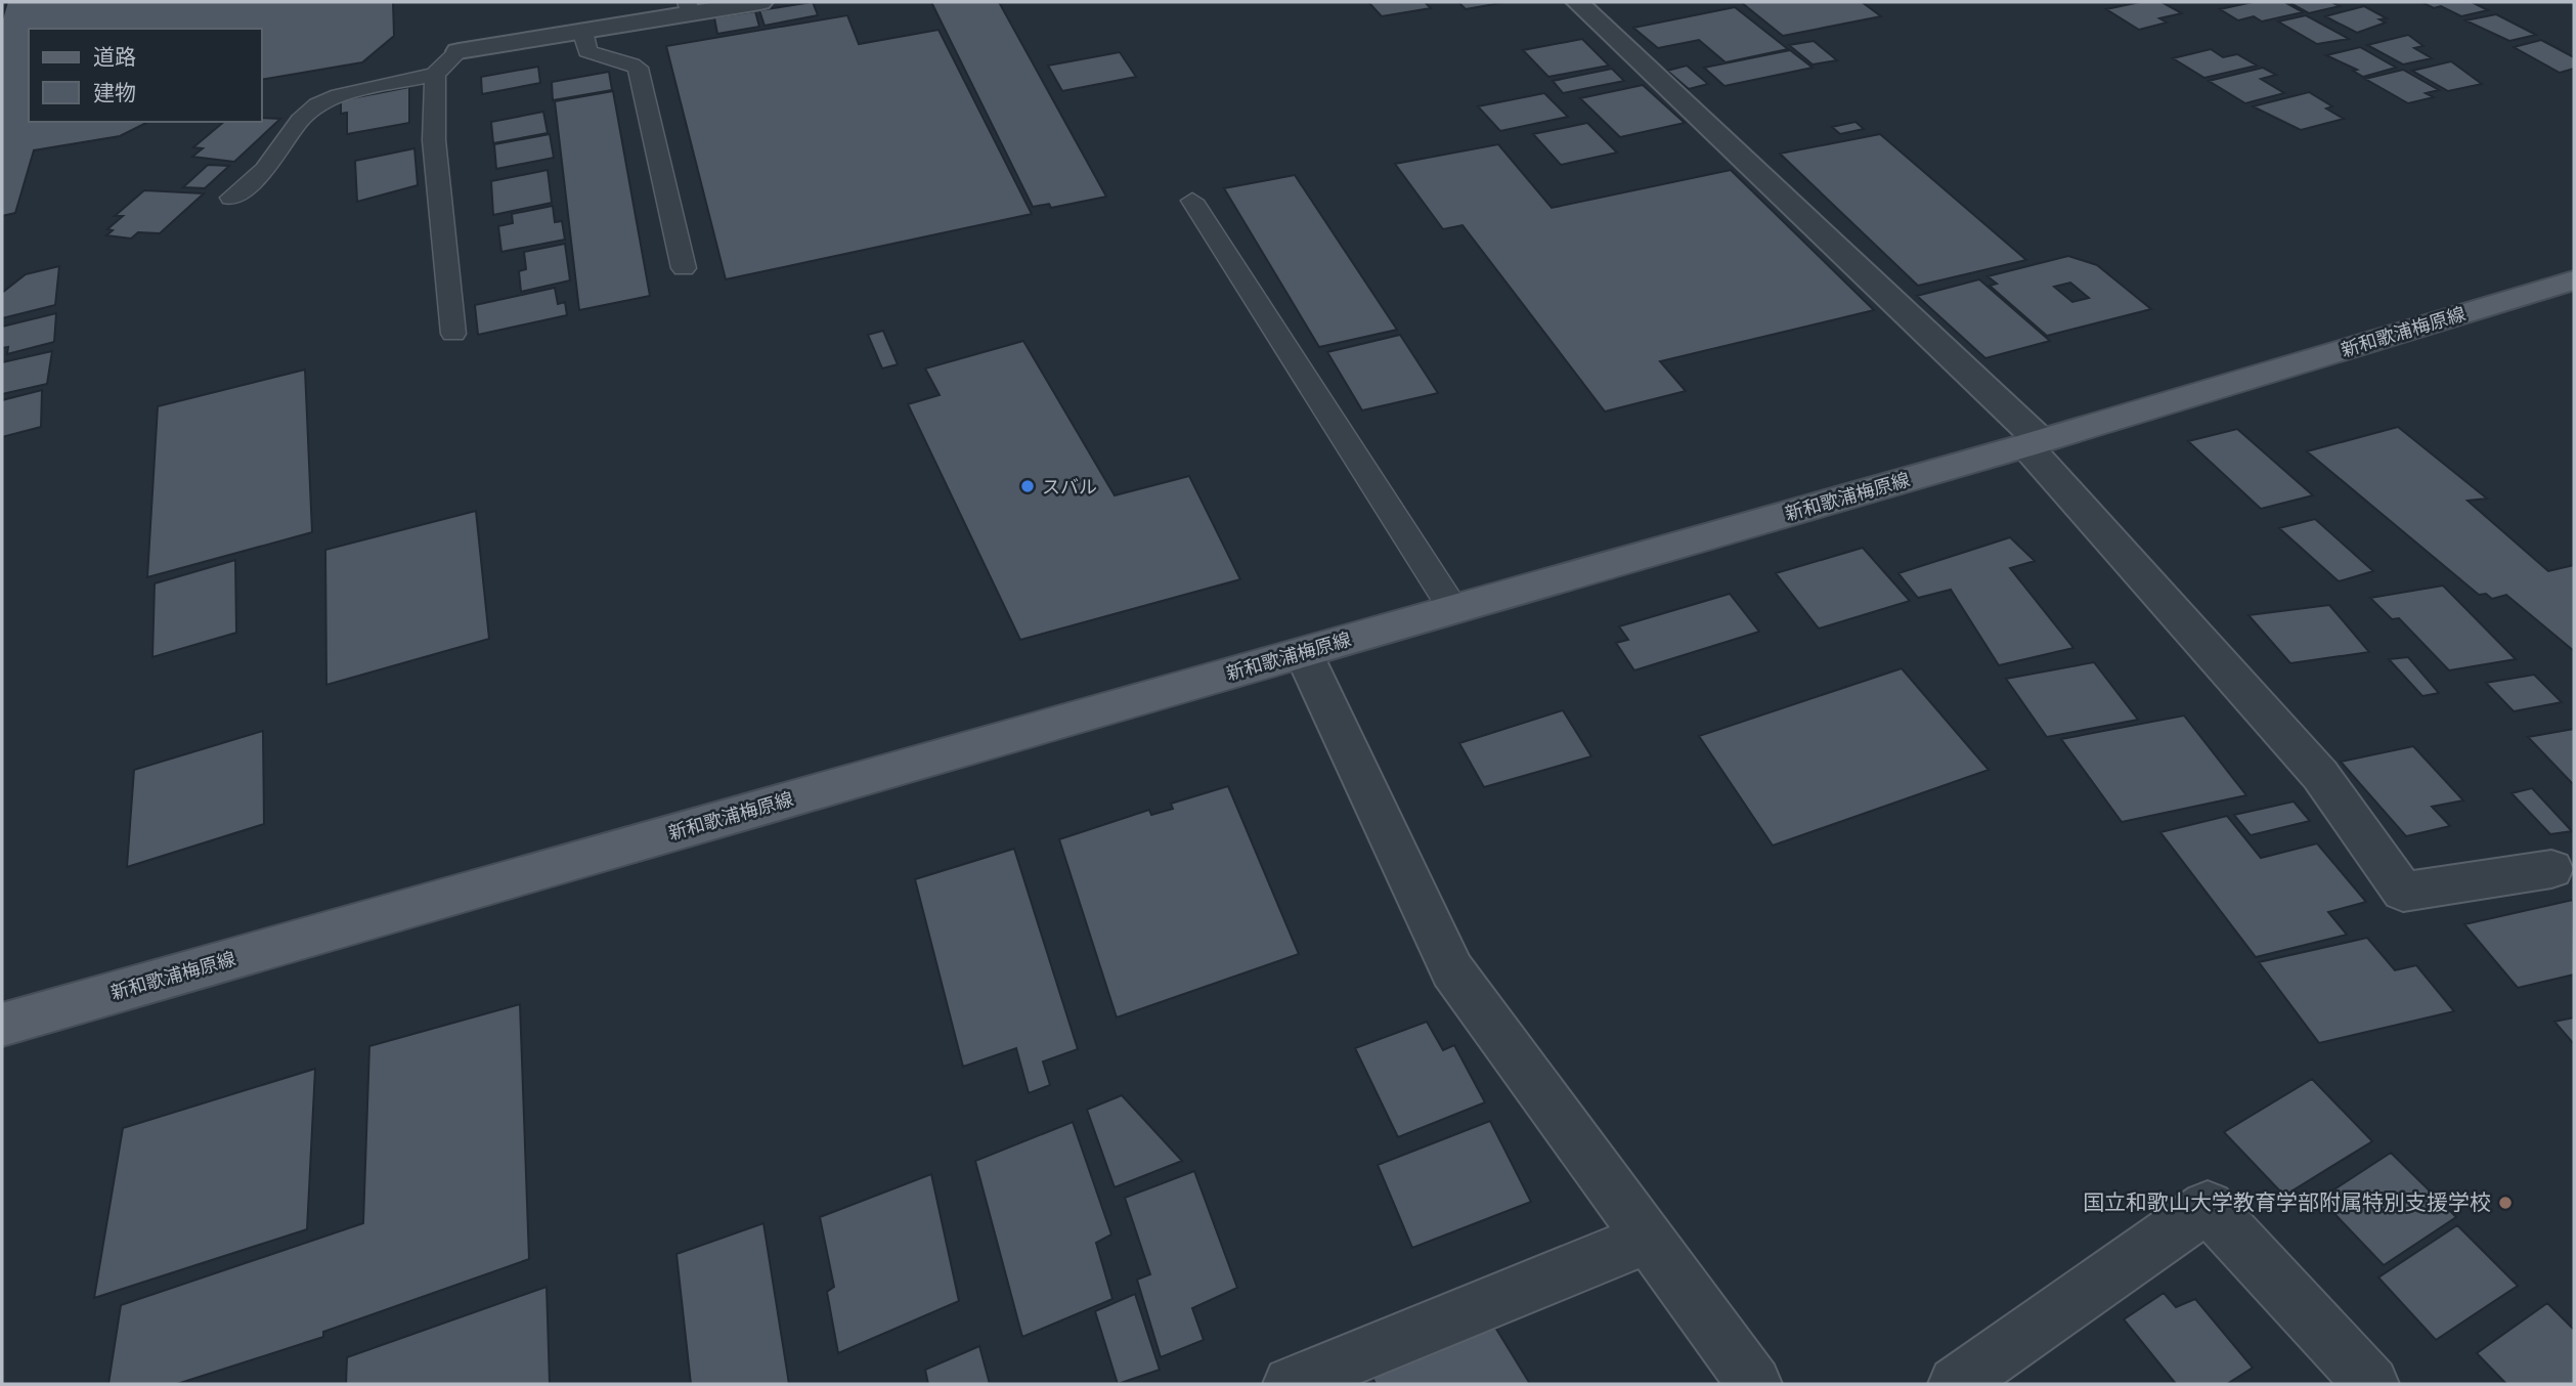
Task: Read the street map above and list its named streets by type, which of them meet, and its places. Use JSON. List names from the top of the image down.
{
  "streets": {
    "main road": ["新和歌浦梅原線"]
  },
  "places": ["スバル", "国立和歌山大学教育学部附属特別支援学校"],
  "legend": ["道路", "建物"]
}
